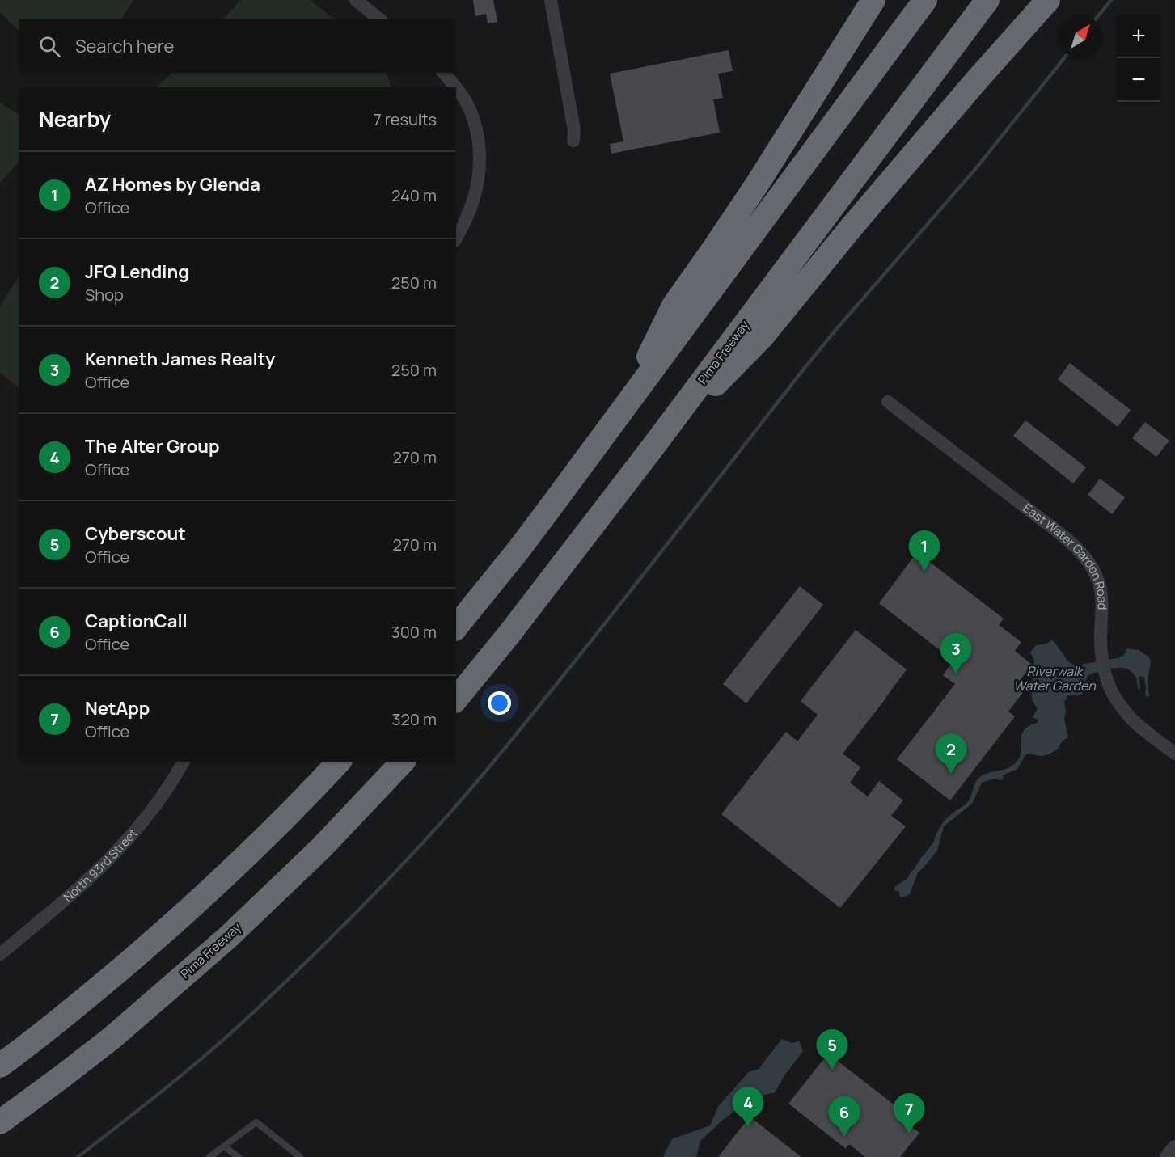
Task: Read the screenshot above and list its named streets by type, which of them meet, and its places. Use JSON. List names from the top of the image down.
{
  "streets": {
    "highway": ["Pima Freeway"],
    "street": ["East Water Garden Road", "North 93rd Street"]
  },
  "water": ["Riverwalk Water Garden"],
  "north": "top right",
  "page": {
    "map_buttons": ["+", "−"],
    "search": "Search here",
    "heading": ["Nearby", "7 results"],
    "list": [
      {
        "mark": "1",
        "name": "AZ Homes by Glenda",
        "note": "Office",
        "value": "240 m"
      },
      {
        "mark": "2",
        "name": "JFQ Lending",
        "note": "Shop",
        "value": "250 m"
      },
      {
        "mark": "3",
        "name": "Kenneth James Realty",
        "note": "Office",
        "value": "250 m"
      },
      {
        "mark": "4",
        "name": "The Alter Group",
        "note": "Office",
        "value": "270 m"
      },
      {
        "mark": "5",
        "name": "Cyberscout",
        "note": "Office",
        "value": "270 m"
      },
      {
        "mark": "6",
        "name": "CaptionCall",
        "note": "Office",
        "value": "300 m"
      },
      {
        "mark": "7",
        "name": "NetApp",
        "note": "Office",
        "value": "320 m"
      }
    ],
    "pins": [
      "1",
      "3",
      "2",
      "5",
      "4",
      "7",
      "6"
    ]
  }
}
